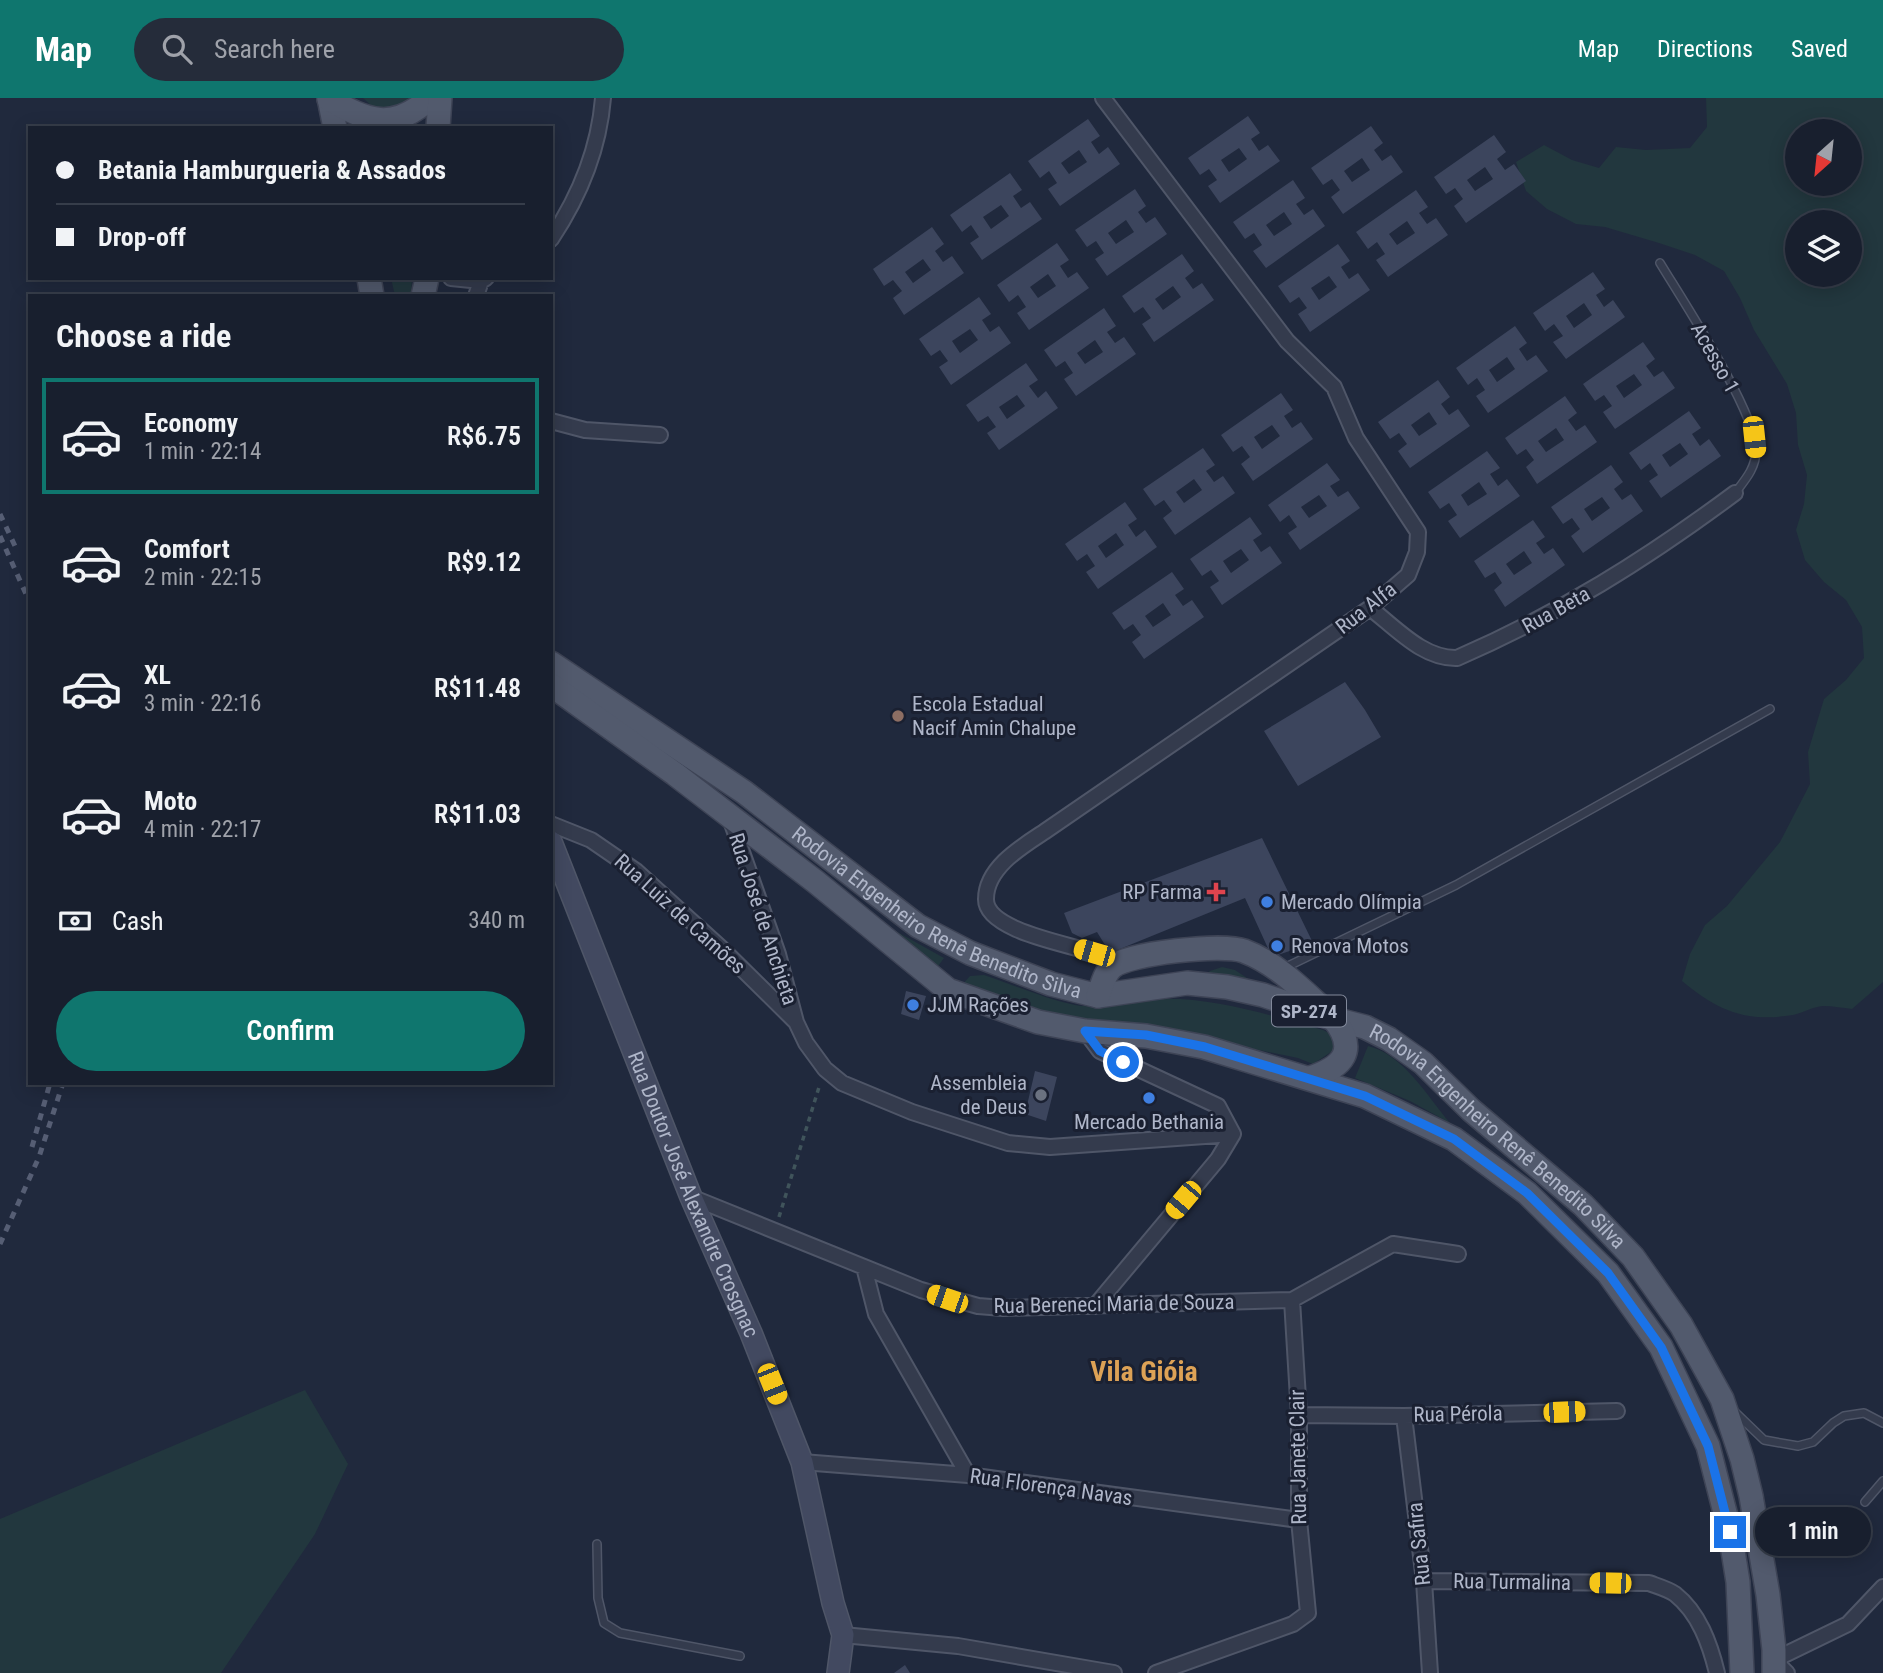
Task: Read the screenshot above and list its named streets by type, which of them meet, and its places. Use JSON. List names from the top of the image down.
{
  "streets": {
    "main road": ["Rodovia Engenheiro Renê Benedito Silva", "SP-274", "Rua Doutor José Alexandre Crosgnac"],
    "street": [
      "Rua Alfa",
      "Rua Beta",
      "Rua Luiz de Camões",
      "Rua José de Anchieta",
      "Rua Bereneci Maria de Souza",
      "Rua Pérola",
      "Rua Janete Clair",
      "Rua Florença Navas",
      "Rua Safira",
      "Rua Turmalina"
    ],
    "lane": ["Acesso 1"]
  },
  "crossings": [
    ["Acesso 1", "Rua Beta"],
    ["Rua Alfa", "Rua Beta"],
    ["Rodovia Engenheiro Renê Benedito Silva", "Rua José de Anchieta"],
    ["Rua Luiz de Camões", "Rua José de Anchieta"],
    ["Rua Doutor José Alexandre Crosgnac", "Rua Bereneci Maria de Souza"],
    ["Rua Doutor José Alexandre Crosgnac", "Rua Florença Navas"],
    ["Rua Bereneci Maria de Souza", "Rua Janete Clair"],
    ["Rua Pérola", "Rua Janete Clair"],
    ["Rua Pérola", "Rua Safira"],
    ["Rua Janete Clair", "Rua Florença Navas"],
    ["Rua Safira", "Rua Turmalina"]
  ],
  "districts": ["Vila Gióia"],
  "places": {
    "other": [
      "Escola Estadual Nacif Amin Chalupe",
      "Mercado Olímpia",
      "Renova Motos",
      "JJM Rações",
      "Assembleia de Deus",
      "Mercado Bethania"
    ],
    "health": ["RP Farma"]
  },
  "north": "bottom left",
  "page": {
    "header": "Map",
    "search": "Search here",
    "nav": ["Map", "Directions", "Saved"],
    "banner": ["Betania Hamburgueria & Assados", "Drop-off"],
    "heading": "Choose a ride",
    "list": [
      {
        "name": "Economy",
        "note": "1 min · 22:14",
        "value": "R$6.75"
      },
      {
        "name": "Comfort",
        "note": "2 min · 22:15",
        "value": "R$9.12"
      },
      {
        "name": "XL",
        "note": "3 min · 22:16",
        "value": "R$11.48"
      },
      {
        "name": "Moto",
        "note": "4 min · 22:17",
        "value": "R$11.03"
      }
    ],
    "pay": ["Cash", "340 m"],
    "buttons": "Confirm",
    "bubble": "1 min"
  }
}
